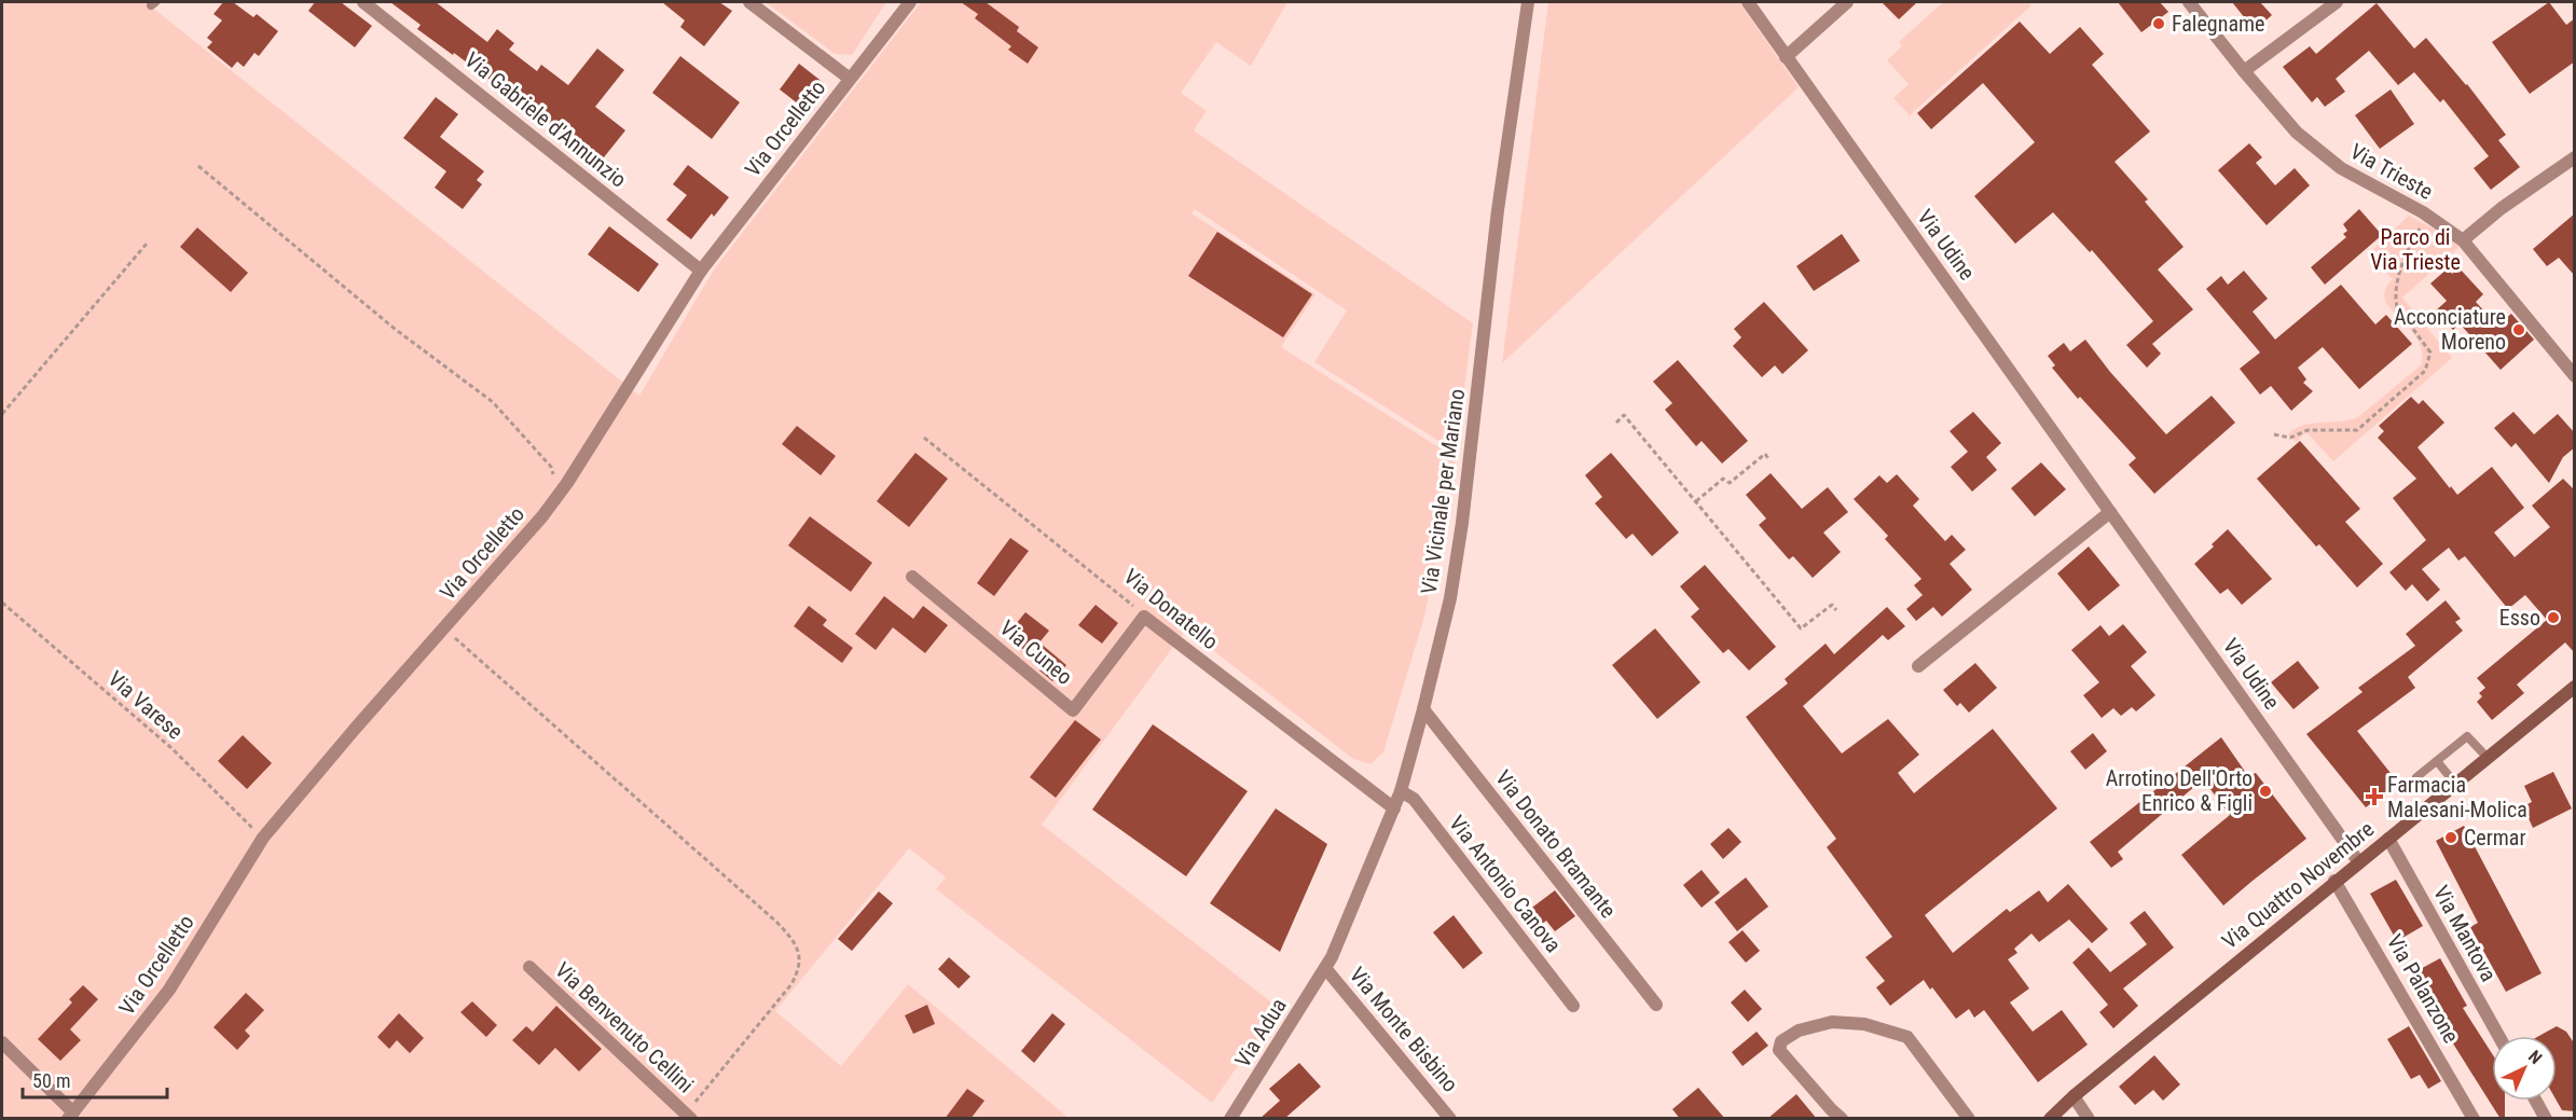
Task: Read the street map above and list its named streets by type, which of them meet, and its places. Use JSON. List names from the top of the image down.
{
  "streets": {
    "main road": ["Via Quattro Novembre"],
    "street": [
      "Via Gabriele d'Annunzio",
      "Via Orcelletto",
      "Via Trieste",
      "Via Udine",
      "Via Vicinale per Mariano",
      "Via Donatello",
      "Via Cuneo",
      "Via Donato Bramante",
      "Via Antonio Canova",
      "Via Mantova",
      "Via Palanzone",
      "Via Benvenuto Cellini",
      "Via Monte Bisbino",
      "Via Adua"
    ],
    "path": ["Via Varese"]
  },
  "crossings": [
    ["Via Gabriele d'Annunzio", "Via Orcelletto"],
    ["Via Orcelletto", "Via Varese"],
    ["Via Udine", "Via Quattro Novembre"],
    ["Via Vicinale per Mariano", "Via Donatello"],
    ["Via Vicinale per Mariano", "Via Donato Bramante"],
    ["Via Vicinale per Mariano", "Via Antonio Canova"],
    ["Via Vicinale per Mariano", "Via Monte Bisbino"],
    ["Via Vicinale per Mariano", "Via Adua"],
    ["Via Donatello", "Via Cuneo"],
    ["Via Quattro Novembre", "Via Mantova"],
    ["Via Quattro Novembre", "Via Palanzone"],
    ["Via Monte Bisbino", "Via Adua"]
  ],
  "parks": ["Parco di Via Trieste"],
  "places": {
    "other": [
      "Falegname",
      "Acconciature Moreno",
      "Esso",
      "Arrotino Dell'Orto Enrico & Figli",
      "Cermar"
    ],
    "health": ["Farmacia Malesani-Molica"]
  },
  "scale_bar": "50 m",
  "north": "top right"
}
